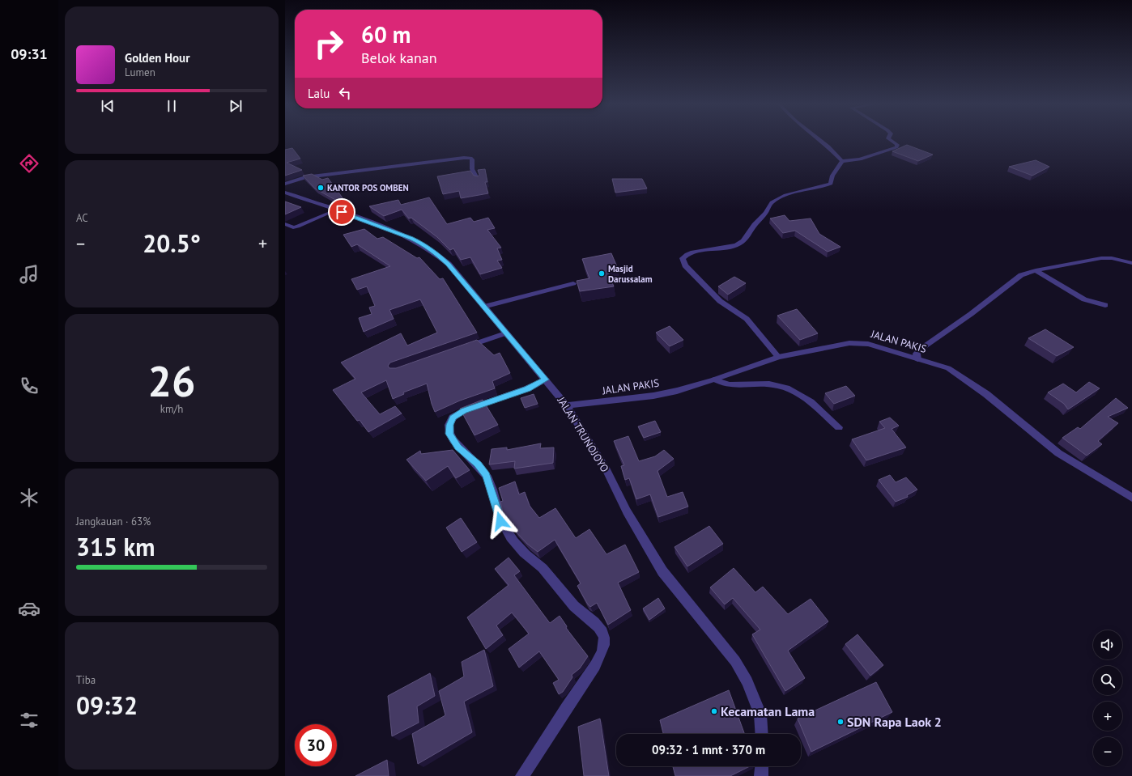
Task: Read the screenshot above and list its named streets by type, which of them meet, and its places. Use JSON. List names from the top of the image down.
{
  "streets": {
    "street": ["JALAN PAKIS", "JALAN TRUNOJOYO"]
  },
  "crossings": [
    ["JALAN PAKIS", "JALAN TRUNOJOYO"]
  ],
  "places": [
    "KANTOR POS OMBEN",
    "Masjid Darussalam",
    "Kecamatan Lama",
    "SDN Rapa Laok 2"
  ],
  "page": {
    "tabs": "09:31",
    "turn": ["60 m", "Belok kanan"],
    "song": ["Golden Hour", "Lumen"],
    "then": "Lalu",
    "tile": [
      "AC",
      ["26", "km/h"],
      ["Jangkauan · 63%", "315 km"],
      ["Tiba", "09:32"]
    ],
    "heat": ["−", "20.5°", "+"],
    "map_buttons": ["+", "−"],
    "limit": "30",
    "trip": "09:32 · 1 mnt · 370 m"
  }
}
